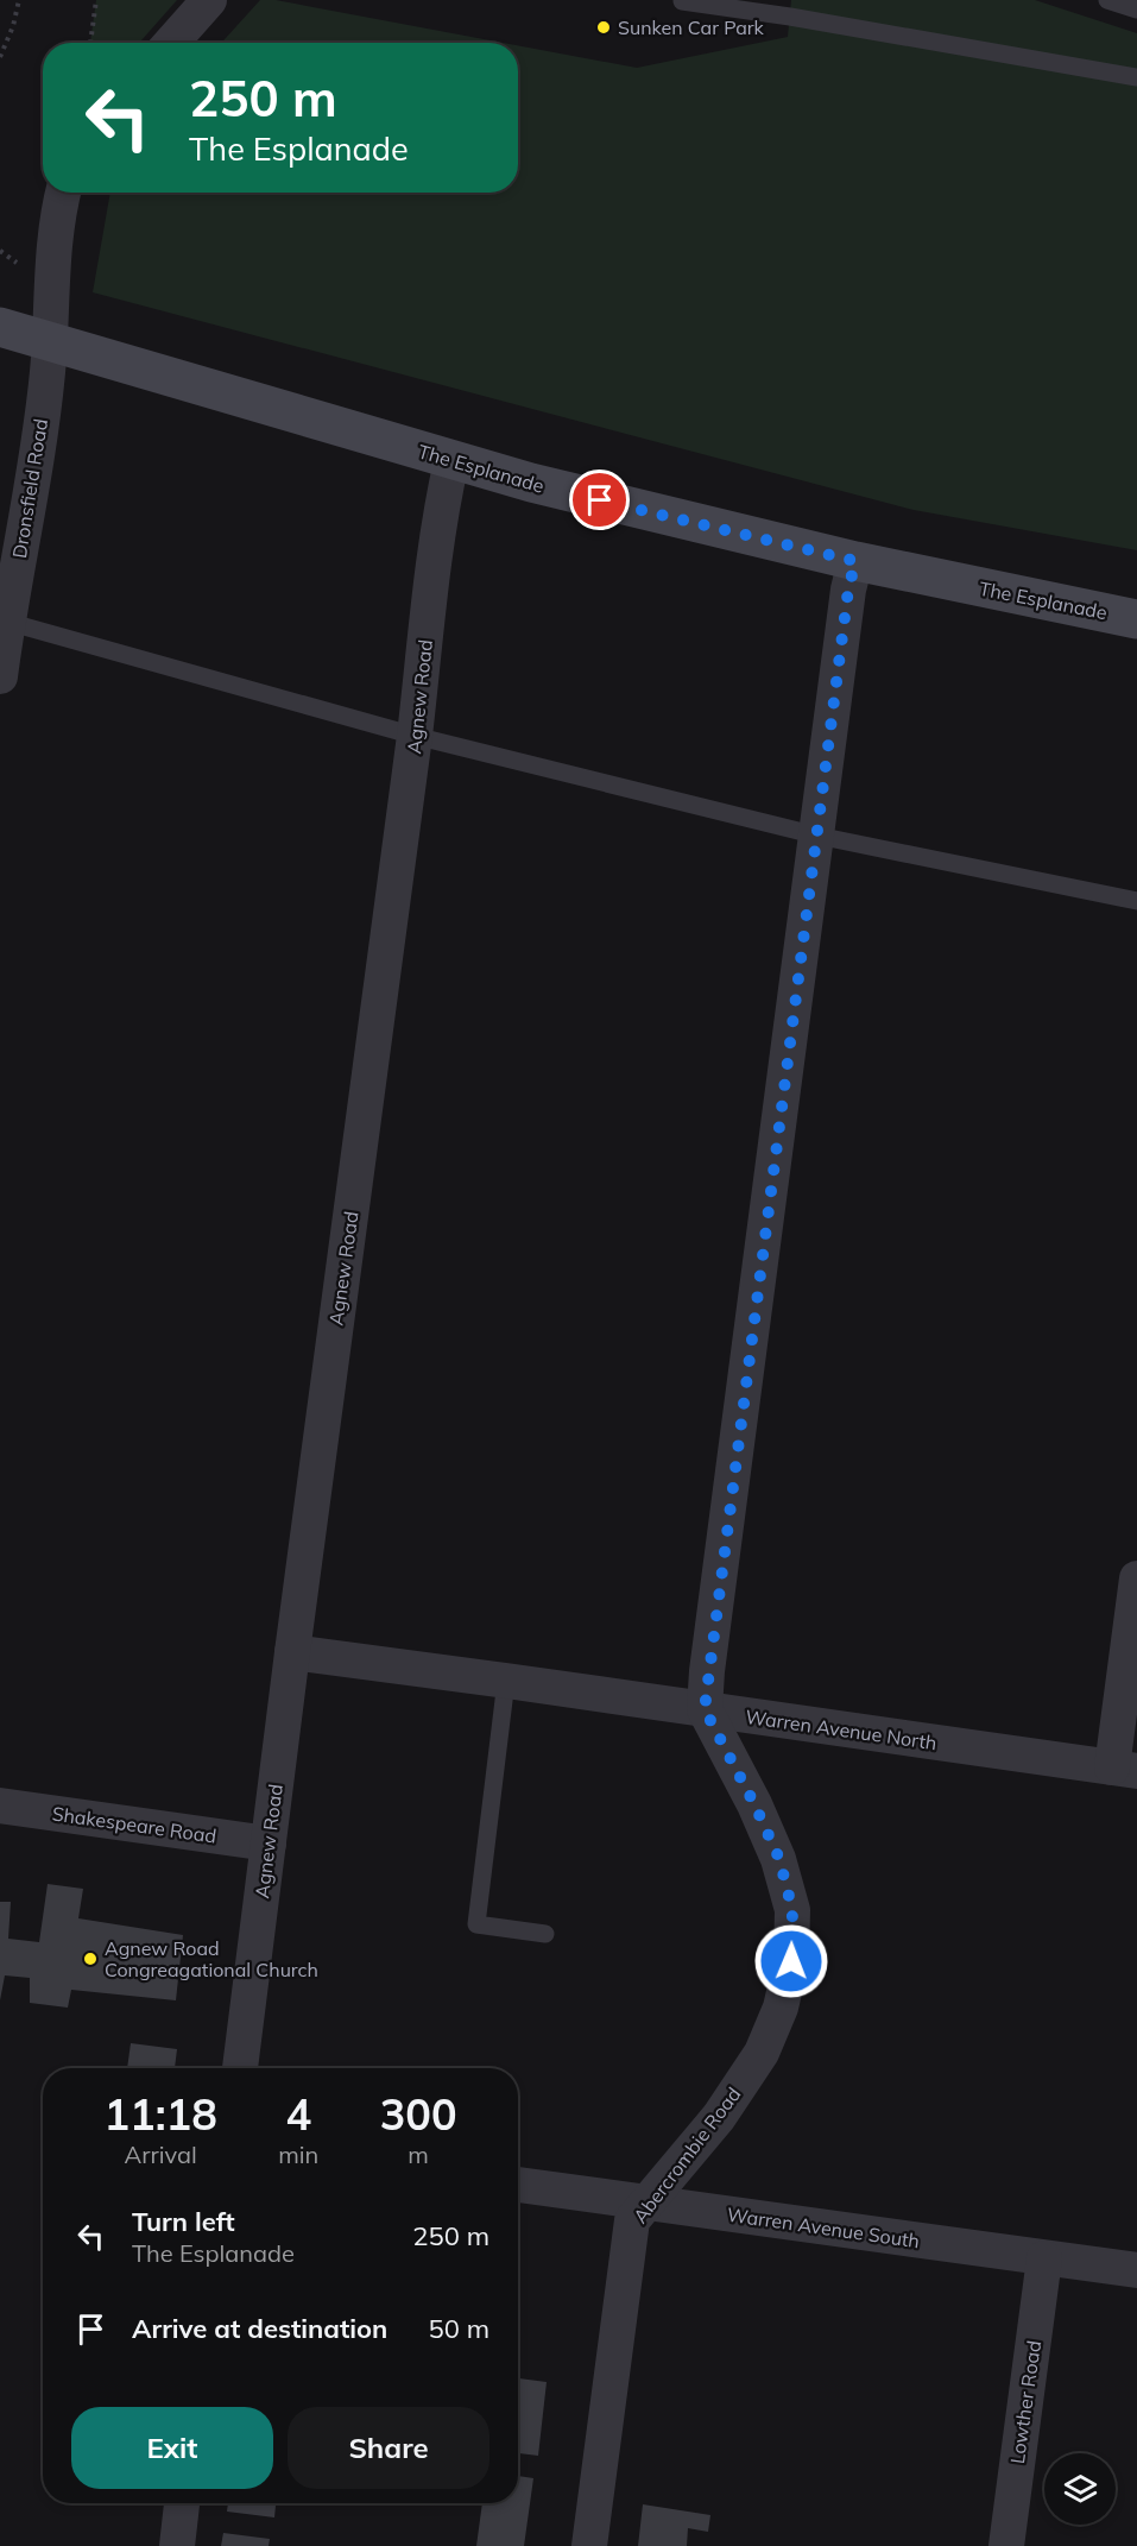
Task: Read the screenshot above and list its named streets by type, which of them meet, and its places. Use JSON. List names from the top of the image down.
{
  "streets": {
    "street": [
      "The Esplanade",
      "Dronsfield Road",
      "Agnew Road",
      "Warren Avenue North",
      "Shakespeare Road",
      "Abercrombie Road",
      "Warren Avenue South",
      "Lowther Road"
    ]
  },
  "crossings": [
    ["The Esplanade", "Dronsfield Road"],
    ["The Esplanade", "Agnew Road"],
    ["Agnew Road", "Warren Avenue North"],
    ["Agnew Road", "Shakespeare Road"],
    ["Warren Avenue North", "Abercrombie Road"],
    ["Abercrombie Road", "Warren Avenue South"],
    ["Warren Avenue South", "Lowther Road"]
  ],
  "places": ["Sunken Car Park", "Agnew Road Congreagational Church"],
  "page": {
    "turn": ["250 m", "The Esplanade"],
    "eta": [
      "11:18",
      "Arrival",
      "4",
      "min",
      "300",
      "m"
    ],
    "list": [
      {
        "name": "Turn left",
        "note": "The Esplanade",
        "value": "250 m"
      },
      {
        "name": "Arrive at destination",
        "value": "50 m"
      }
    ],
    "buttons": ["Exit", "Share"]
  }
}
